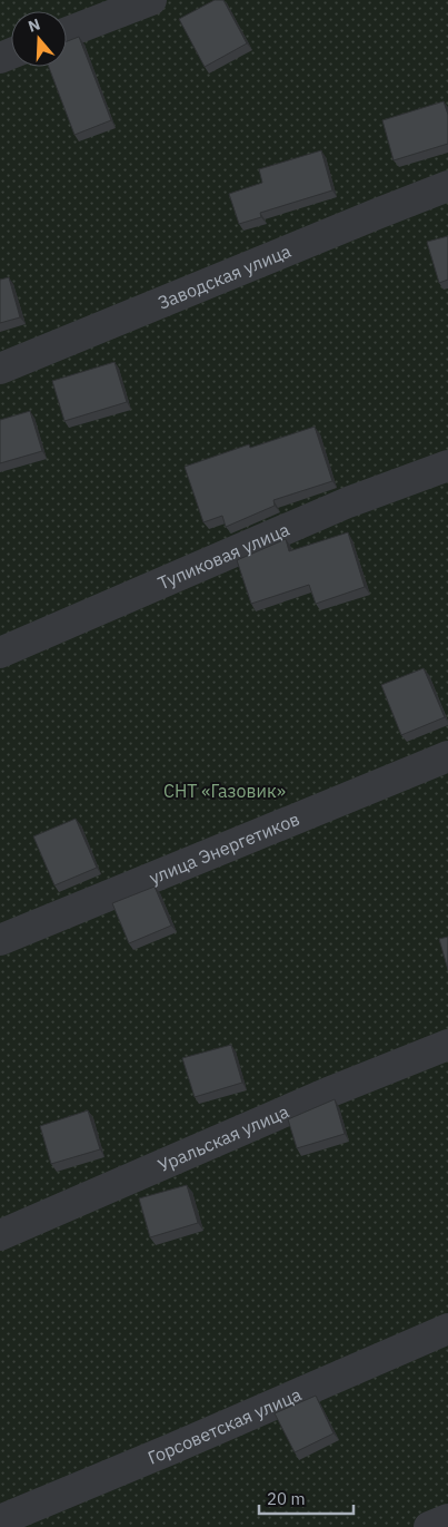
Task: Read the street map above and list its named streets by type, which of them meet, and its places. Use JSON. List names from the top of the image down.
{
  "streets": {
    "lane": [
      "Заводская улица",
      "Тупиковая улица",
      "улица Энергетиков",
      "Уральская улица",
      "Горсоветская улица"
    ]
  },
  "parks": ["СНТ «Газовик»"],
  "scale_bar": "20 m",
  "north": "top"
}
